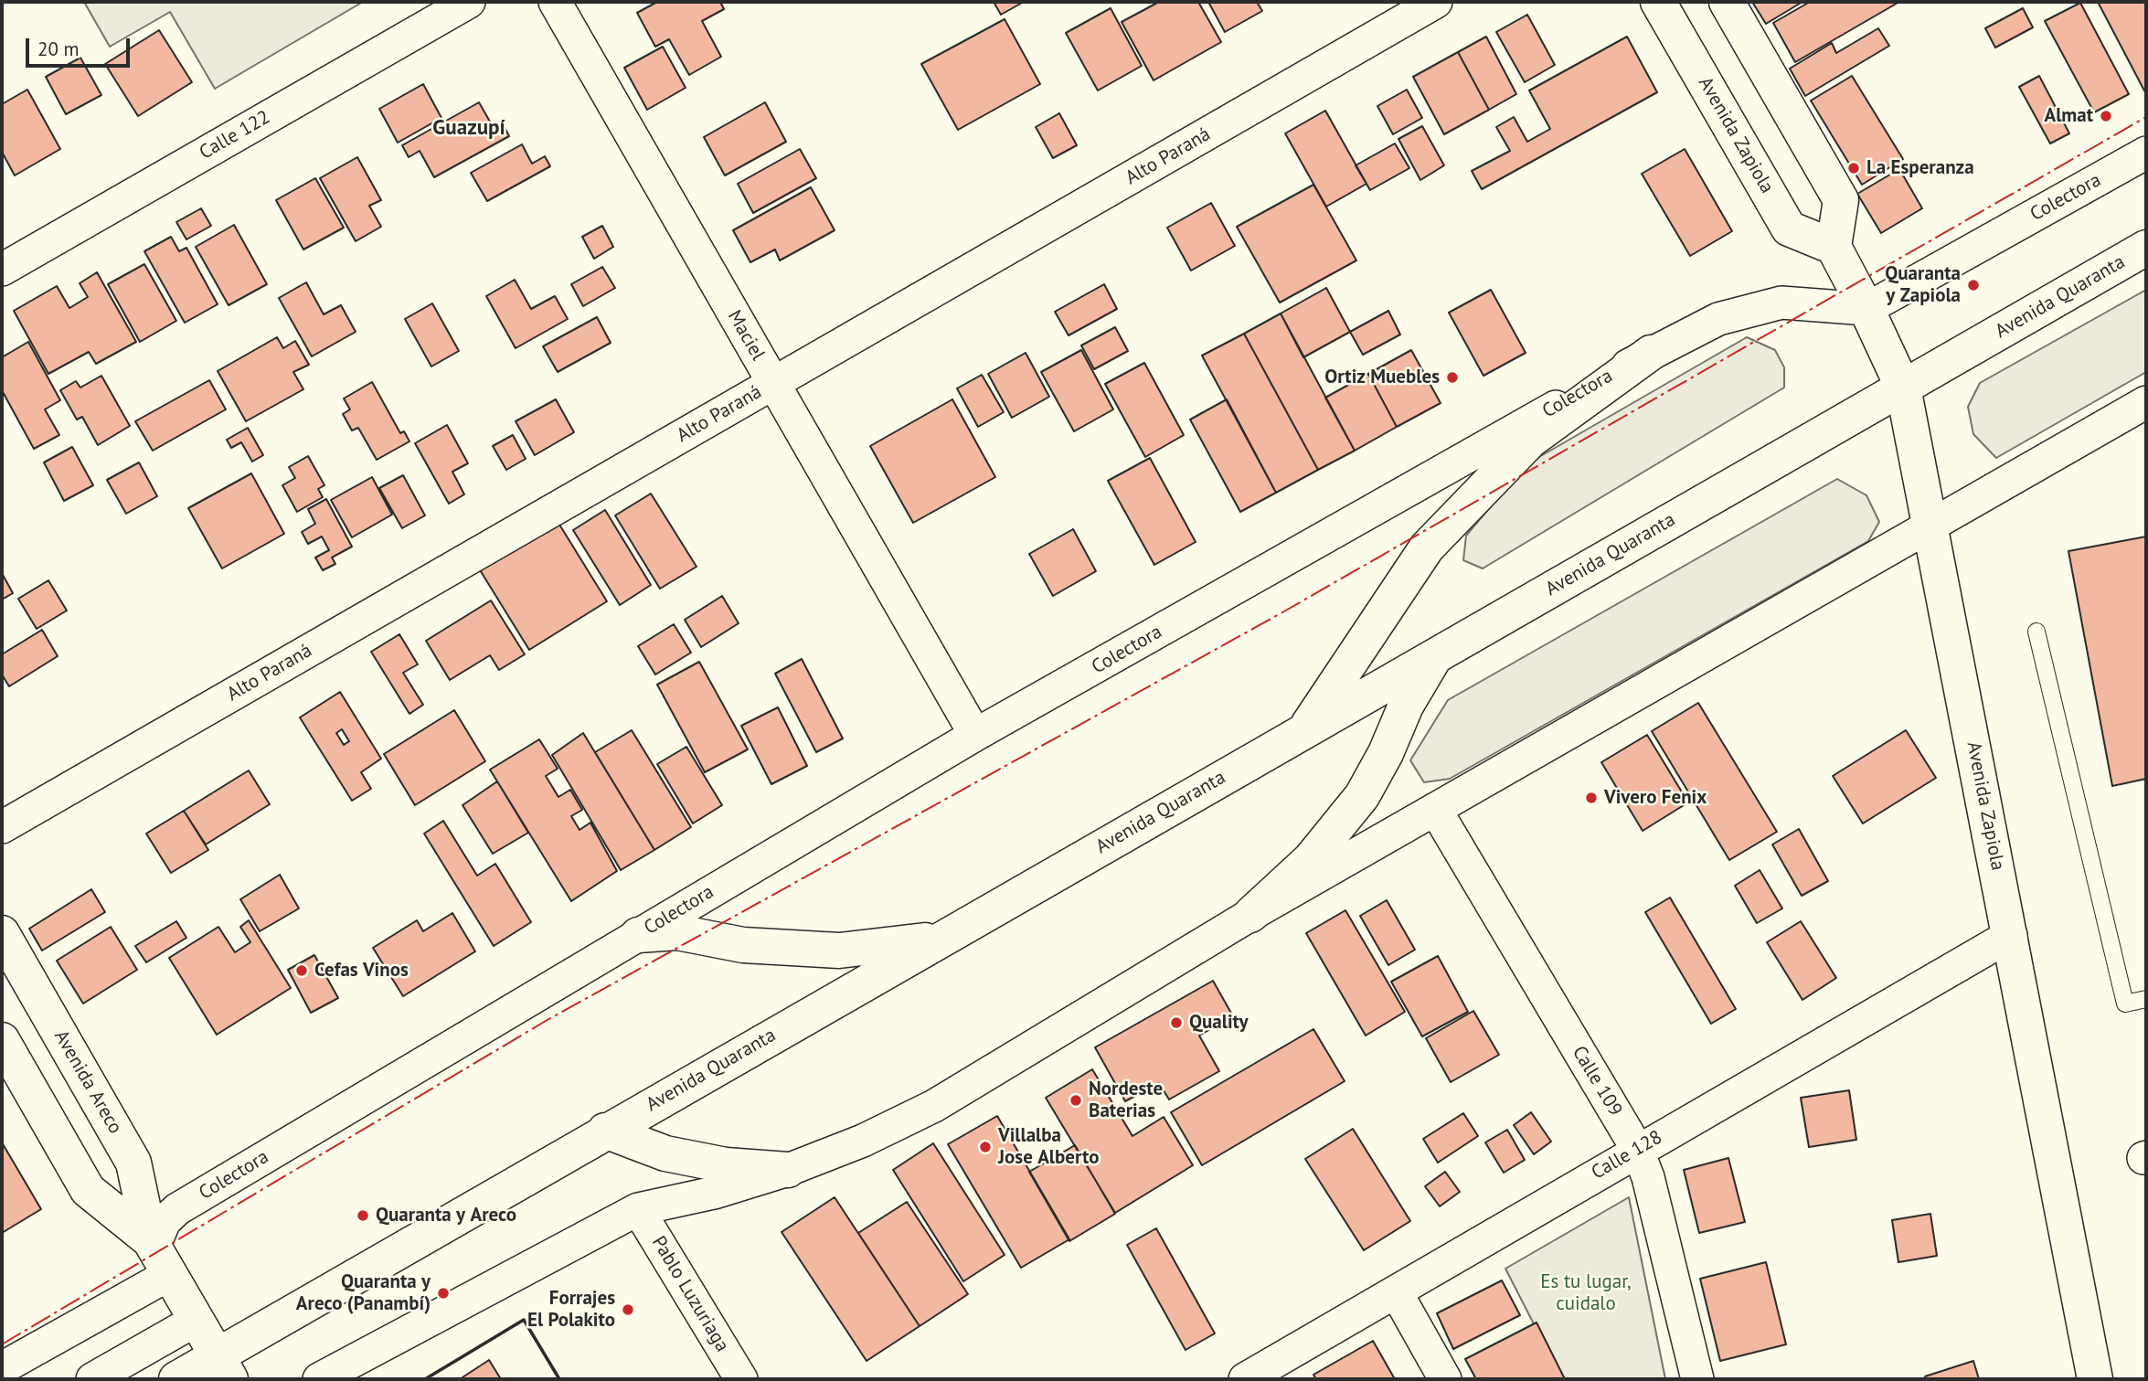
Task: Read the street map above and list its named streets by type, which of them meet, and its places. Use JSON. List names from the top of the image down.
{
  "streets": {
    "main road": ["Avenida Zapiola", "Avenida Quaranta", "Avenida Areco"],
    "street": [
      "Calle 122",
      "Alto Paraná",
      "Colectora",
      "Maciel",
      "Calle 109",
      "Calle 128",
      "Pablo Luzuriaga"
    ]
  },
  "crossings": [
    ["Avenida Zapiola", "Colectora"],
    ["Avenida Zapiola", "Avenida Quaranta"],
    ["Avenida Zapiola", "Calle 128"],
    ["Alto Paraná", "Maciel"],
    ["Colectora", "Maciel"],
    ["Colectora", "Avenida Areco"],
    ["Avenida Quaranta", "Avenida Areco"],
    ["Calle 109", "Calle 128"]
  ],
  "districts": ["Guazupí"],
  "parks": ["Es tu lugar, cuidalo"],
  "places": [
    "Almat",
    "La Esperanza",
    "Quaranta y Zapiola",
    "Ortiz Muebles",
    "Vivero Fenix",
    "Cefas Vinos",
    "Quality",
    "Nordeste Baterias",
    "Villalba Jose Alberto",
    "Quaranta y Areco",
    "Quaranta y Areco (Panambí)",
    "Forrajes El Polakito"
  ],
  "scale_bar": "20 m"
}
